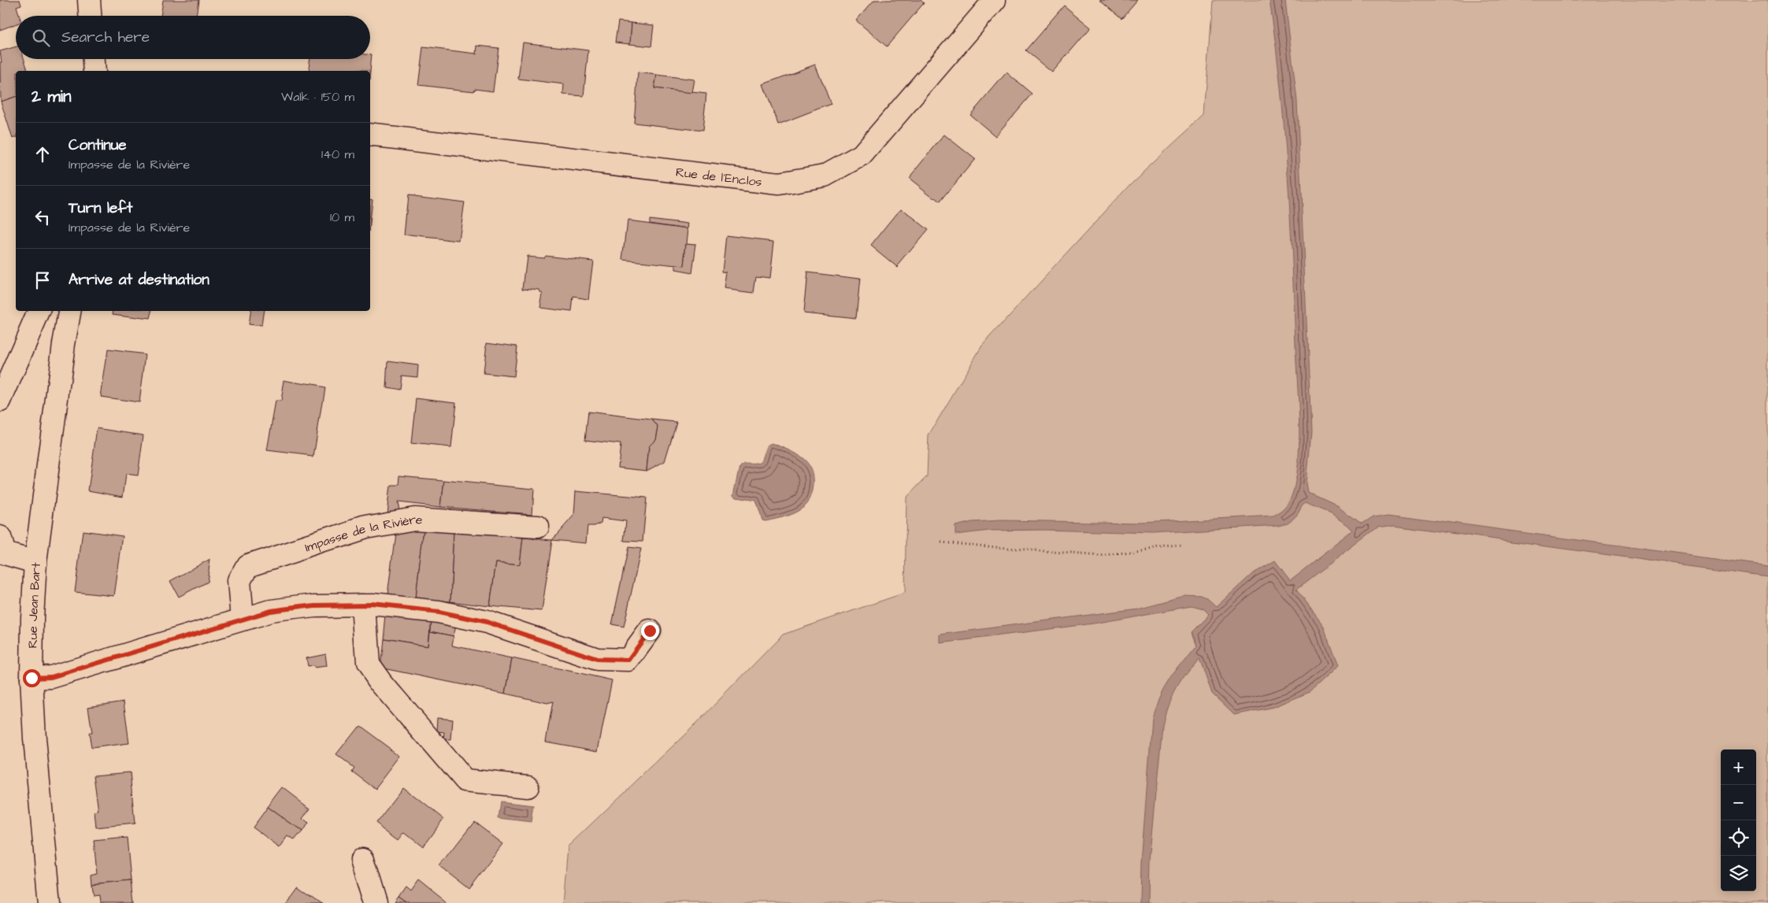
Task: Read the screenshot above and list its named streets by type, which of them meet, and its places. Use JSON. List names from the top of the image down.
{
  "streets": {
    "street": ["Rue de l'Enclos", "Impasse de la Rivière", "Rue Jean Bart"]
  },
  "page": {
    "search": "Search here",
    "heading": ["2 min", "Walk · 150 m"],
    "list": [
      ["Continue", "Impasse de la Rivière", "140 m"],
      ["Turn left", "Impasse de la Rivière", "10 m"],
      "Arrive at destination"
    ],
    "map_buttons": ["+", "−"]
  }
}
